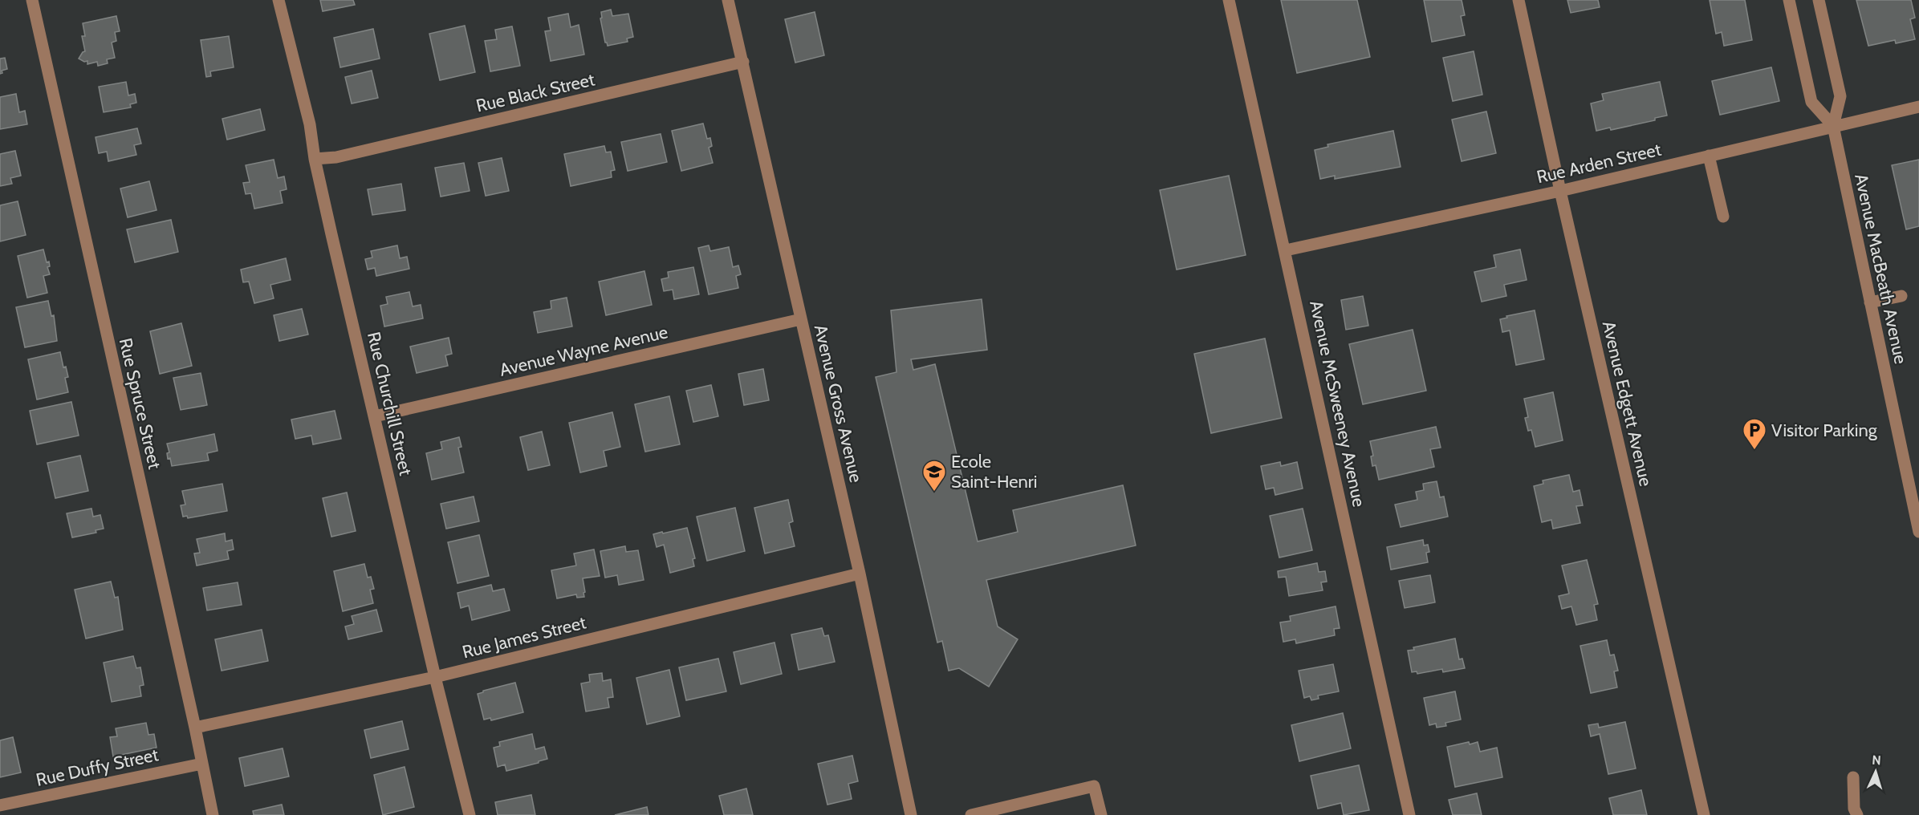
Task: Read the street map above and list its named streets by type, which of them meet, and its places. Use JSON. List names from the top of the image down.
{
  "streets": {
    "street": [
      "Rue Black Street",
      "Rue Arden Street",
      "Avenue MacBeath Avenue",
      "Avenue Wayne Avenue",
      "Rue Spruce Street",
      "Rue Churchill Street",
      "Avenue Gross Avenue",
      "Avenue McSweeney Avenue",
      "Avenue Edgett Avenue",
      "Rue James Street",
      "Rue Duffy Street"
    ]
  },
  "crossings": [
    ["Rue Black Street", "Rue Churchill Street"],
    ["Rue Black Street", "Avenue Gross Avenue"],
    ["Rue Arden Street", "Avenue MacBeath Avenue"],
    ["Rue Arden Street", "Avenue McSweeney Avenue"],
    ["Rue Arden Street", "Avenue Edgett Avenue"],
    ["Avenue Wayne Avenue", "Rue Churchill Street"],
    ["Avenue Wayne Avenue", "Avenue Gross Avenue"],
    ["Rue Spruce Street", "Rue James Street"],
    ["Rue Spruce Street", "Rue Duffy Street"],
    ["Rue Churchill Street", "Rue James Street"],
    ["Avenue Gross Avenue", "Rue James Street"]
  ],
  "places": {
    "parking": ["Visitor Parking"],
    "school or university": ["Ecole Saint-Henri"]
  },
  "north": "top"
}
